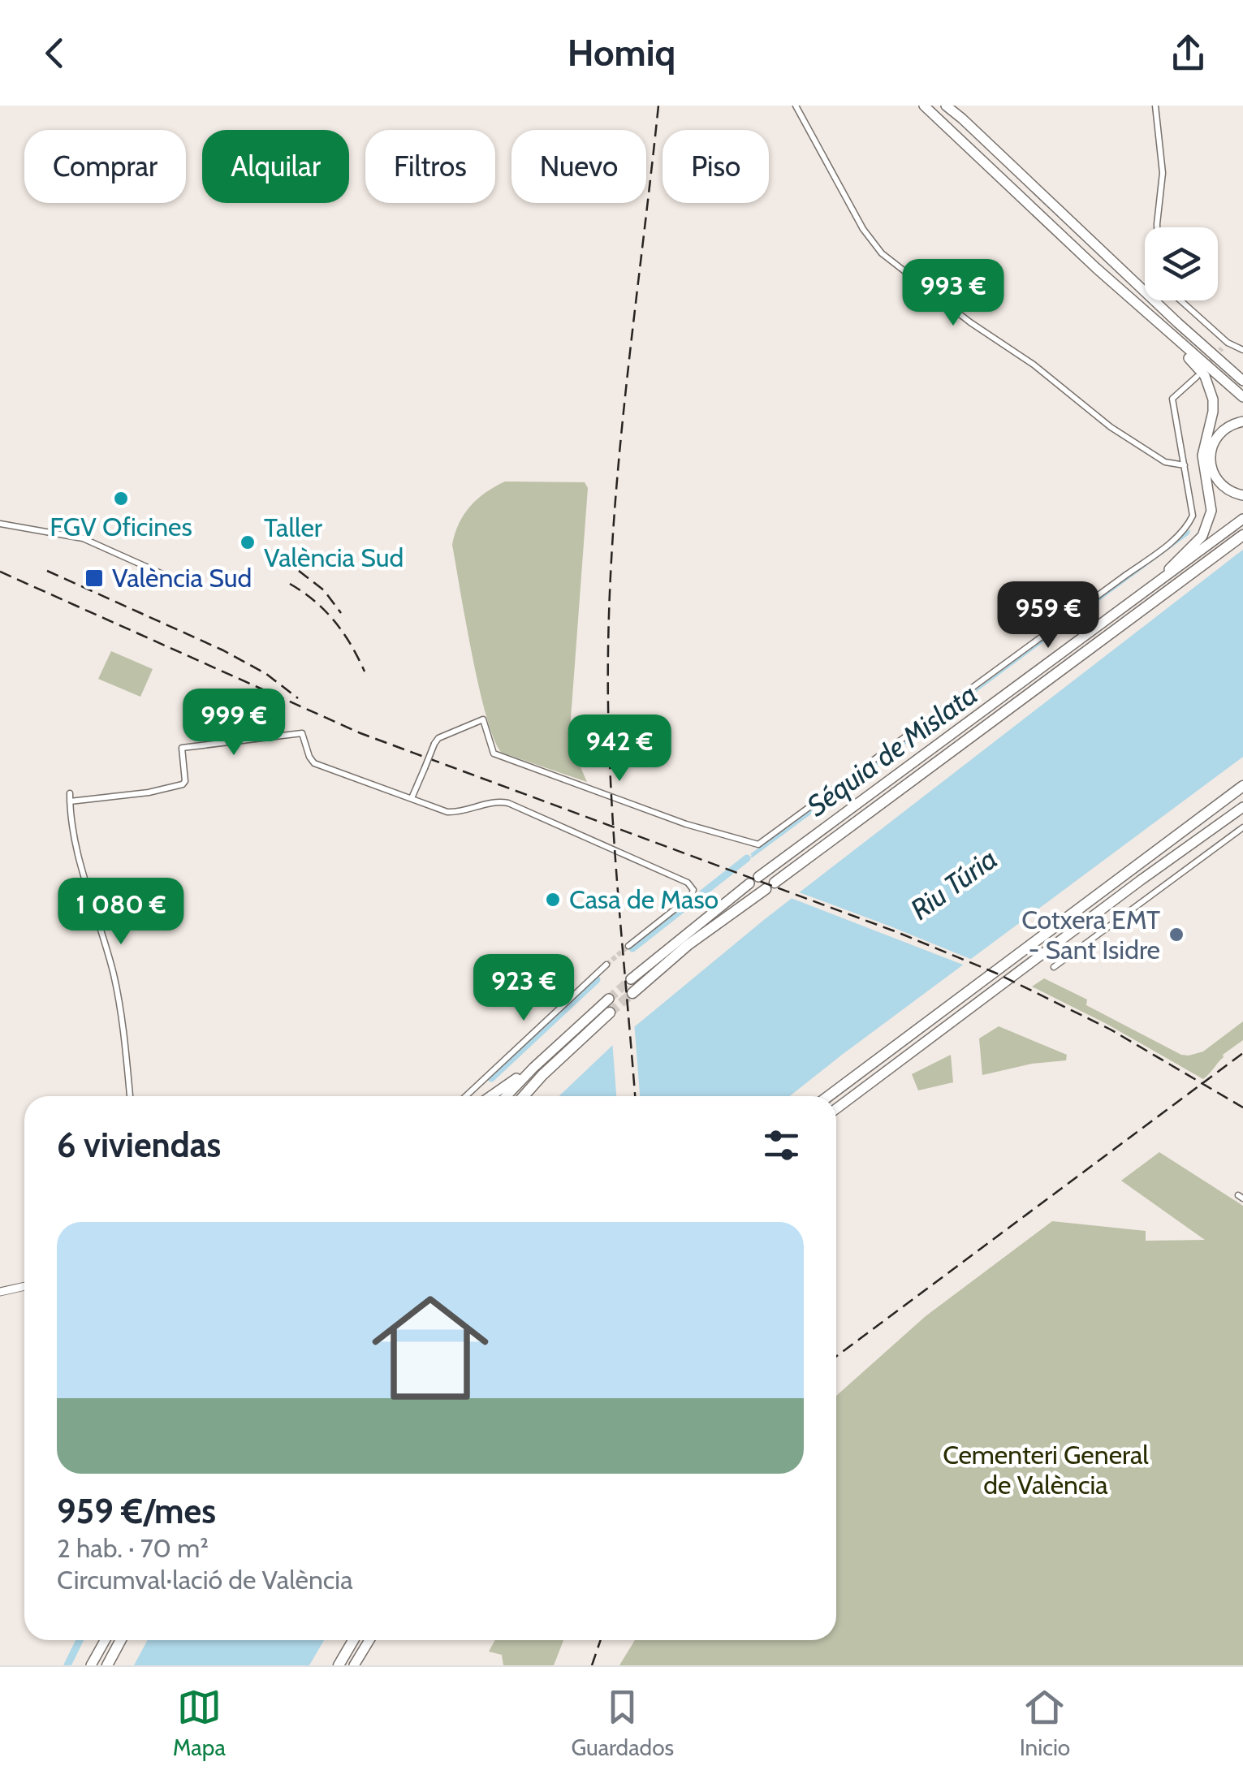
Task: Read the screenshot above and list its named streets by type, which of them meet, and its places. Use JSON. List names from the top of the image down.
{
  "water": ["Séquia de Mislata", "Riu Túria"],
  "parks": ["Cementeri General de València"],
  "places": {
    "other": [
      "FGV Oficines",
      "Taller València Sud",
      "Casa de Maso",
      "Cotxera EMT - Sant Isidre"
    ],
    "transit": ["València Sud"]
  },
  "page": {
    "header": "Homiq",
    "chip": [
      "Comprar",
      "Alquilar",
      "Filtros",
      "Nuevo",
      "Piso"
    ],
    "price": [
      "993 €",
      "959 €",
      "999 €",
      "942 €",
      "1 080 €",
      "923 €"
    ],
    "heading": "6 viviendas",
    "list": [
      {
        "name": "959 €/mes",
        "note": "2 hab. · 70 m² · Circumval·lació de València"
      }
    ],
    "tabs": ["Mapa", "Guardados", "Inicio"]
  }
}
